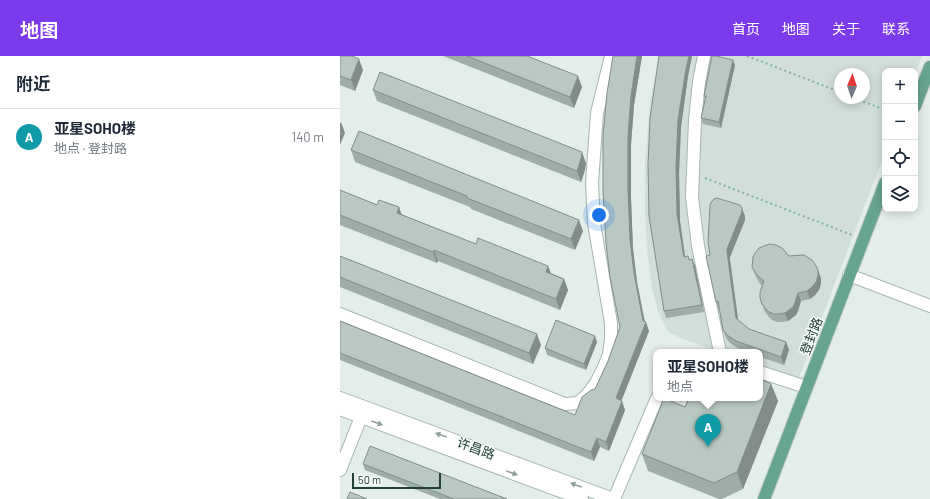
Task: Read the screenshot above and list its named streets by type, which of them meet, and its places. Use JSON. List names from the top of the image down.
{
  "streets": {
    "main road": ["登封路"],
    "street": ["许昌路"]
  },
  "scale_bar": "50 m",
  "north": "top",
  "page": {
    "header": "地图",
    "nav": [
      "首页",
      "地图",
      "关于",
      "联系"
    ],
    "heading": "附近",
    "map_buttons": ["+", "−"],
    "list": [
      {
        "mark": "A",
        "name": "亚星SOHO楼",
        "note": "地点 · 登封路",
        "value": "140 m"
      }
    ],
    "popup": ["亚星SOHO楼", "地点"],
    "pins": "A",
    "scale": "50 m"
  }
}
